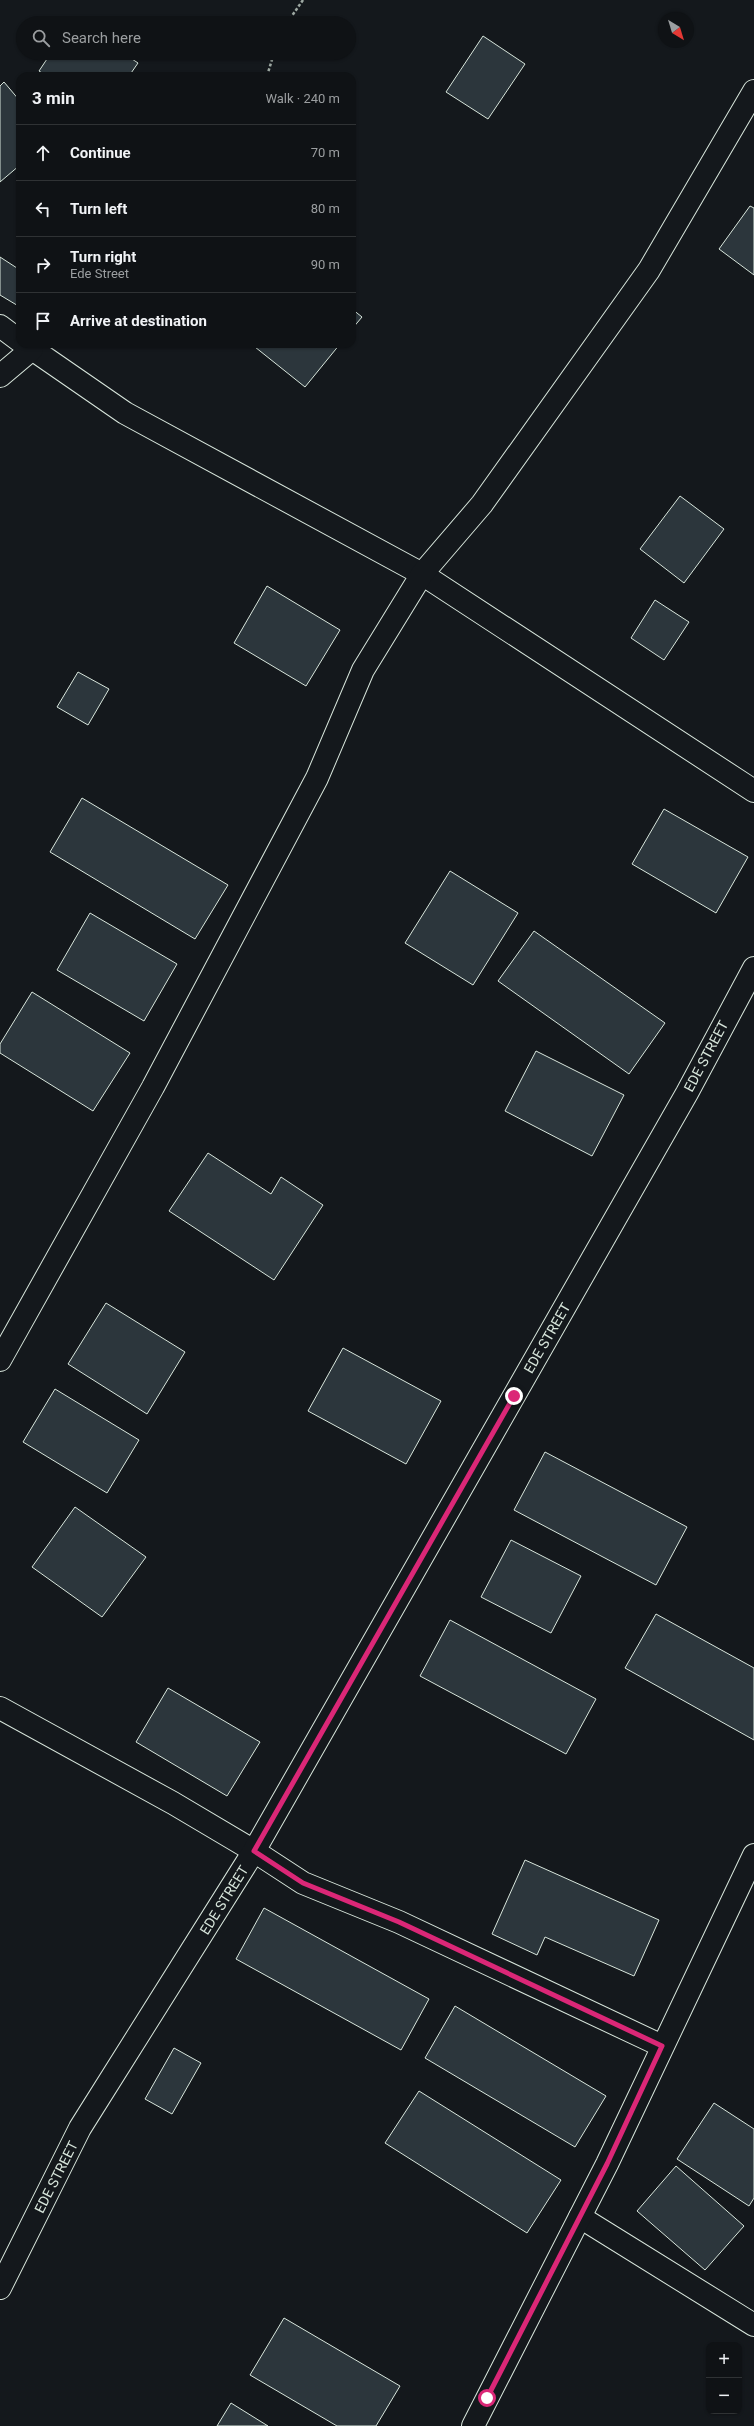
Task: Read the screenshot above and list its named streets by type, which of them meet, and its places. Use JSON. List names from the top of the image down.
{
  "streets": {
    "street": ["EDE STREET"]
  },
  "north": "bottom right",
  "page": {
    "search": "Search here",
    "heading": ["3 min", "Walk · 240 m"],
    "list": [
      ["Continue", "70 m"],
      ["Turn left", "80 m"],
      ["Turn right", "Ede Street", "90 m"],
      "Arrive at destination"
    ],
    "map_buttons": ["+", "−"]
  }
}
